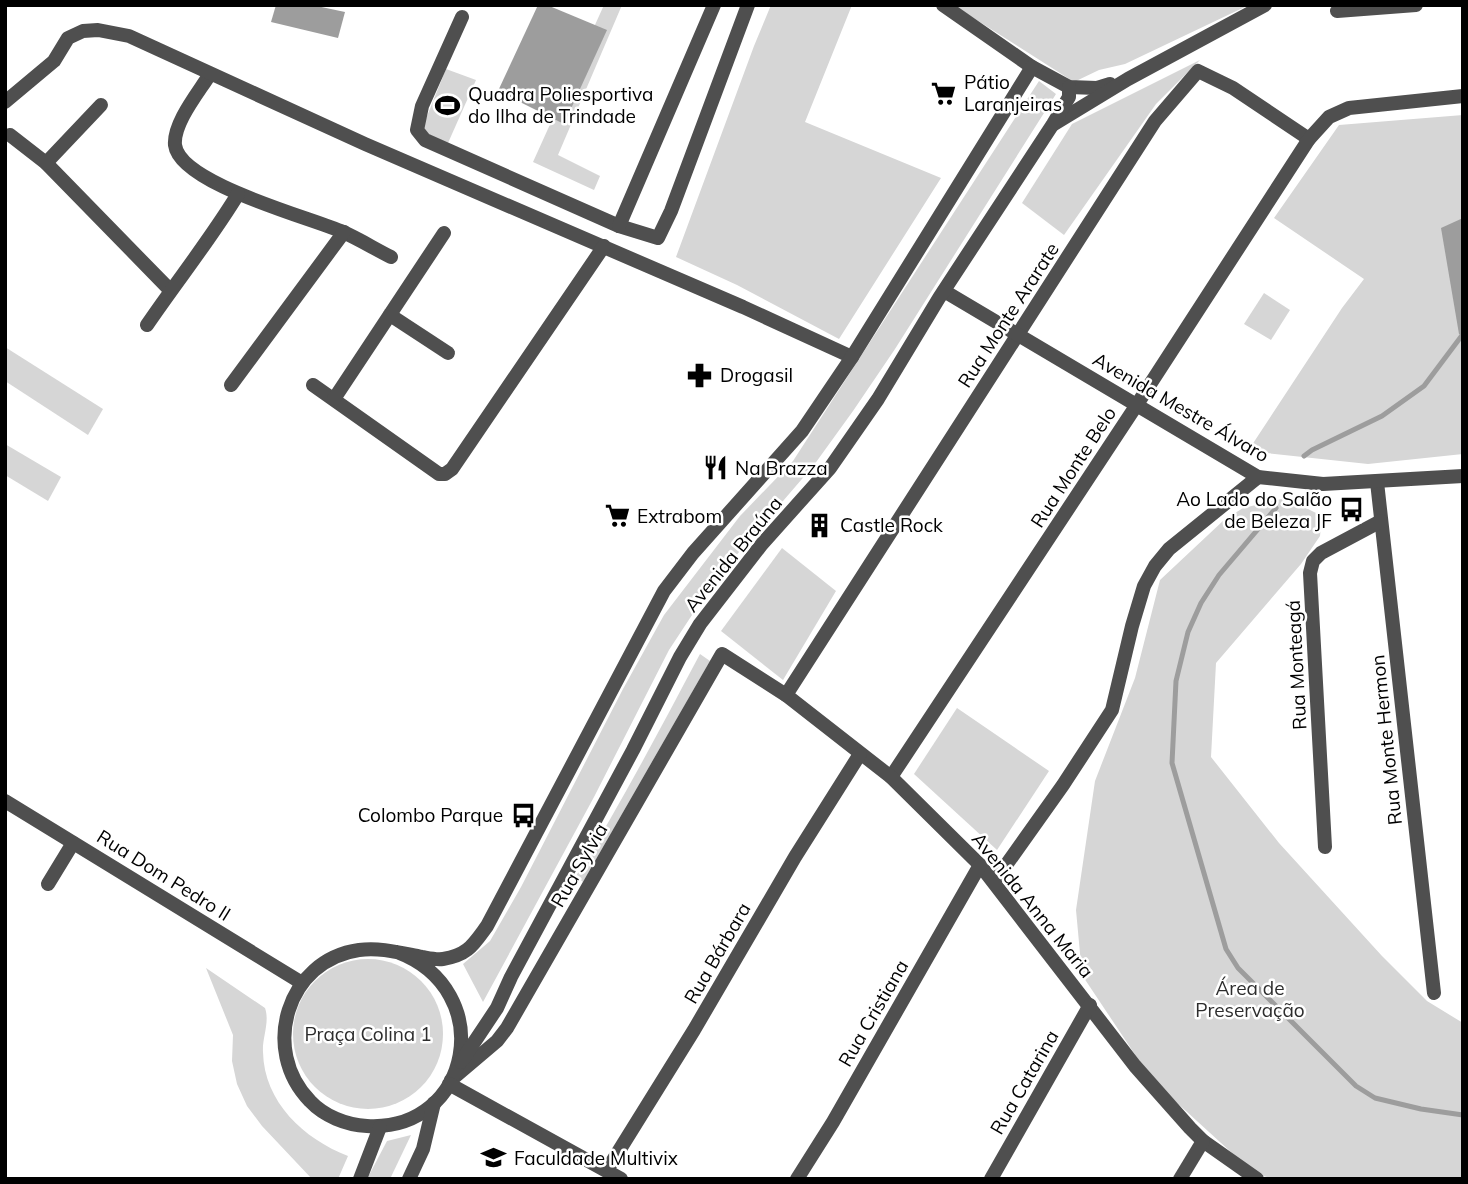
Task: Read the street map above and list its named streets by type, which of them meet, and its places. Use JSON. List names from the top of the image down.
{
  "streets": {
    "street": [
      "Rua Monte Ararate",
      "Avenida Mestre Álvaro",
      "Rua Monte Belo",
      "Avenida Braúna",
      "Rua Monteagá",
      "Rua Monte Hermon",
      "Rua Sylvia",
      "Rua Dom Pedro II",
      "Avenida Anna Maria",
      "Rua Bárbara",
      "Rua Cristiana",
      "Rua Catarina"
    ]
  },
  "crossings": [
    ["Rua Monte Ararate", "Avenida Mestre Álvaro"],
    ["Rua Monte Ararate", "Rua Monte Belo"],
    ["Rua Monte Ararate", "Avenida Anna Maria"],
    ["Avenida Mestre Álvaro", "Rua Monte Belo"],
    ["Avenida Mestre Álvaro", "Avenida Braúna"],
    ["Avenida Mestre Álvaro", "Rua Monte Hermon"],
    ["Rua Monte Belo", "Avenida Anna Maria"],
    ["Avenida Braúna", "Rua Sylvia"],
    ["Avenida Braúna", "Rua Dom Pedro II"],
    ["Rua Monteagá", "Rua Monte Hermon"],
    ["Rua Sylvia", "Rua Dom Pedro II"],
    ["Rua Sylvia", "Avenida Anna Maria"],
    ["Avenida Anna Maria", "Rua Bárbara"],
    ["Avenida Anna Maria", "Rua Cristiana"],
    ["Avenida Anna Maria", "Rua Catarina"]
  ],
  "parks": ["Área de Preservação", "Praça Colina 1"],
  "places": {
    "supermarket": ["Pátio Laranjeiras", "Extrabom"],
    "sports": ["Quadra Poliesportiva do Ilha de Trindade"],
    "pharmacy": ["Drogasil"],
    "restaurant": ["Na Brazza"],
    "bus stop": ["Ao Lado do Salão de Beleza JF", "Colombo Parque"],
    "building": ["Castle Rock"],
    "school or university": ["Faculdade Multivix"]
  }
}
